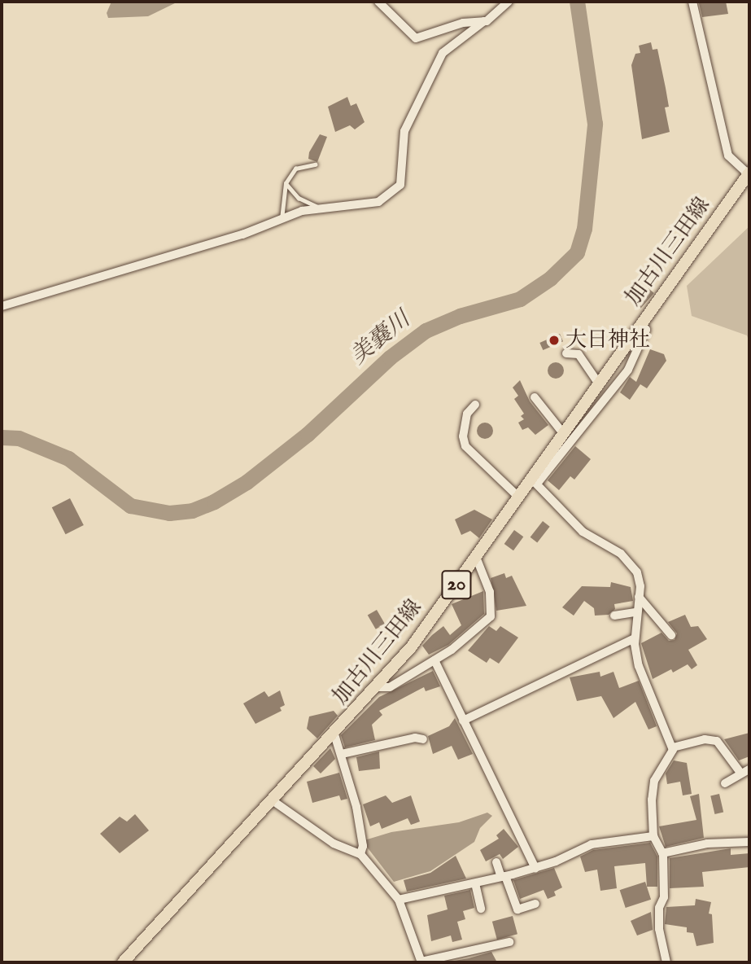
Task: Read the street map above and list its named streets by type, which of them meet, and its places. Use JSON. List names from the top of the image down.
{
  "streets": {
    "main road": ["加古川三田線", "20"]
  },
  "water": ["美嚢川"],
  "places": ["大日神社"]
}
